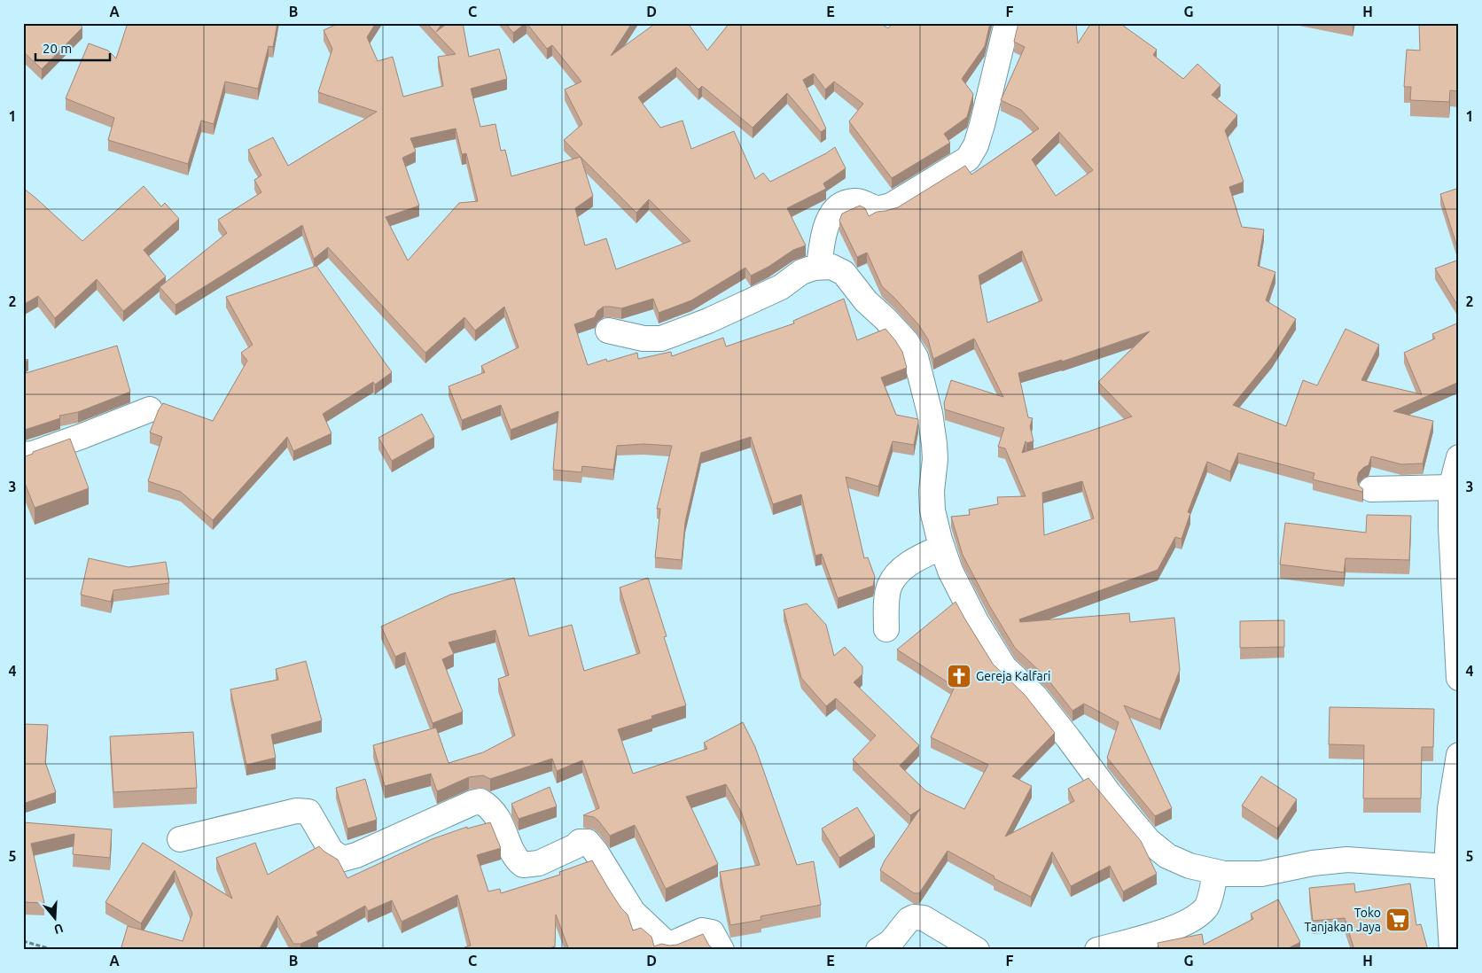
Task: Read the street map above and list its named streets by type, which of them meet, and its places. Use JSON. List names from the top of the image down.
{
  "places": {
    "church": ["Gereja Kalfari"],
    "supermarket": ["Toko Tanjakan Jaya"]
  },
  "scale_bar": "20 m",
  "north": "bottom",
  "grid": {
    "columns": [
      "A",
      "B",
      "C",
      "D",
      "E",
      "F",
      "G",
      "H"
    ],
    "rows": [
      "1",
      "2",
      "3",
      "4",
      "5"
    ]
  }
}
